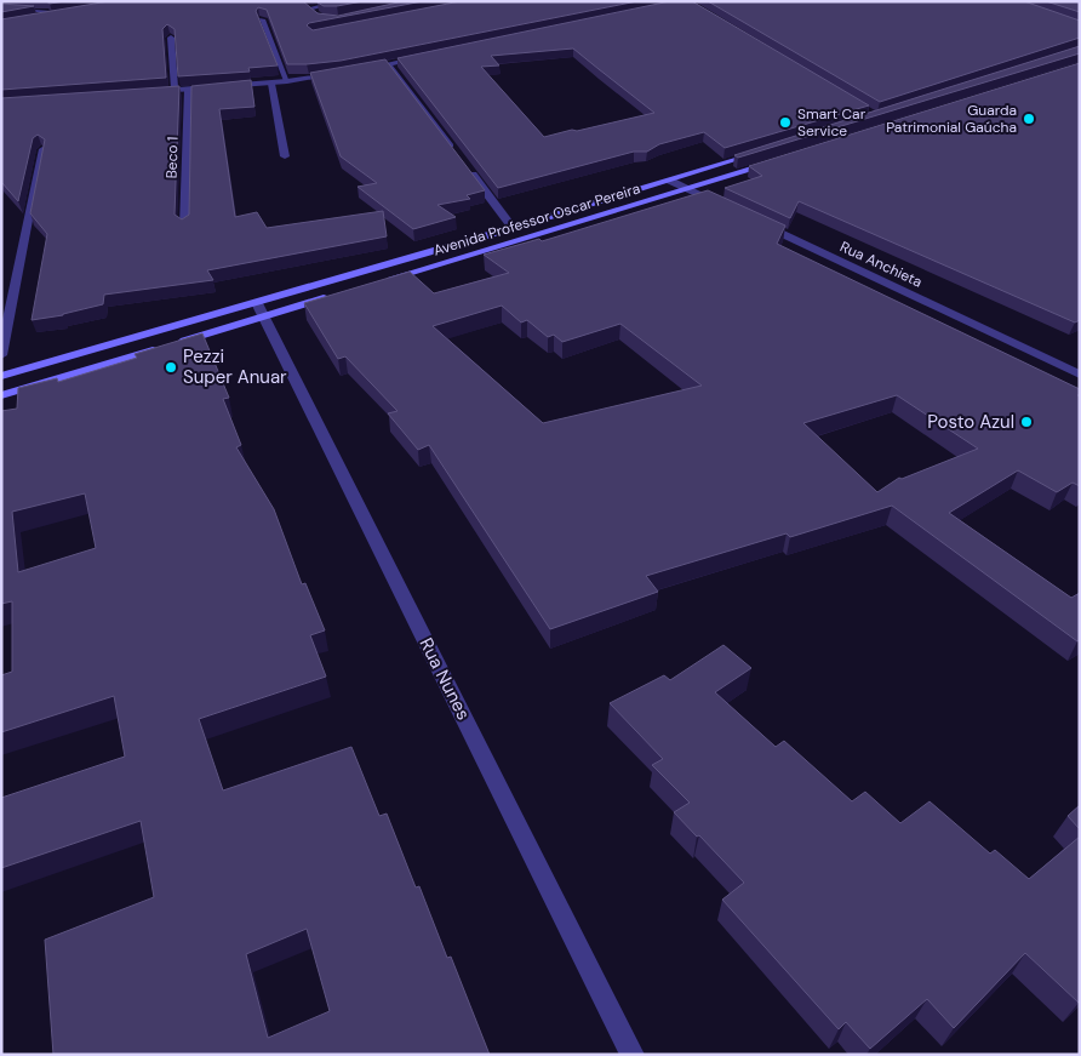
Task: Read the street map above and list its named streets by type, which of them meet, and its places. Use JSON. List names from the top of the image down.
{
  "streets": {
    "main road": ["Avenida Professor Oscar Pereira"],
    "street": ["Beco 1", "Rua Anchieta", "Rua Nunes"]
  },
  "crossings": [
    ["Avenida Professor Oscar Pereira", "Rua Nunes"]
  ],
  "places": [
    "Guarda Patrimonial Gaúcha",
    "Smart Car Service",
    "Pezzi Super Anuar",
    "Posto Azul"
  ]
}
